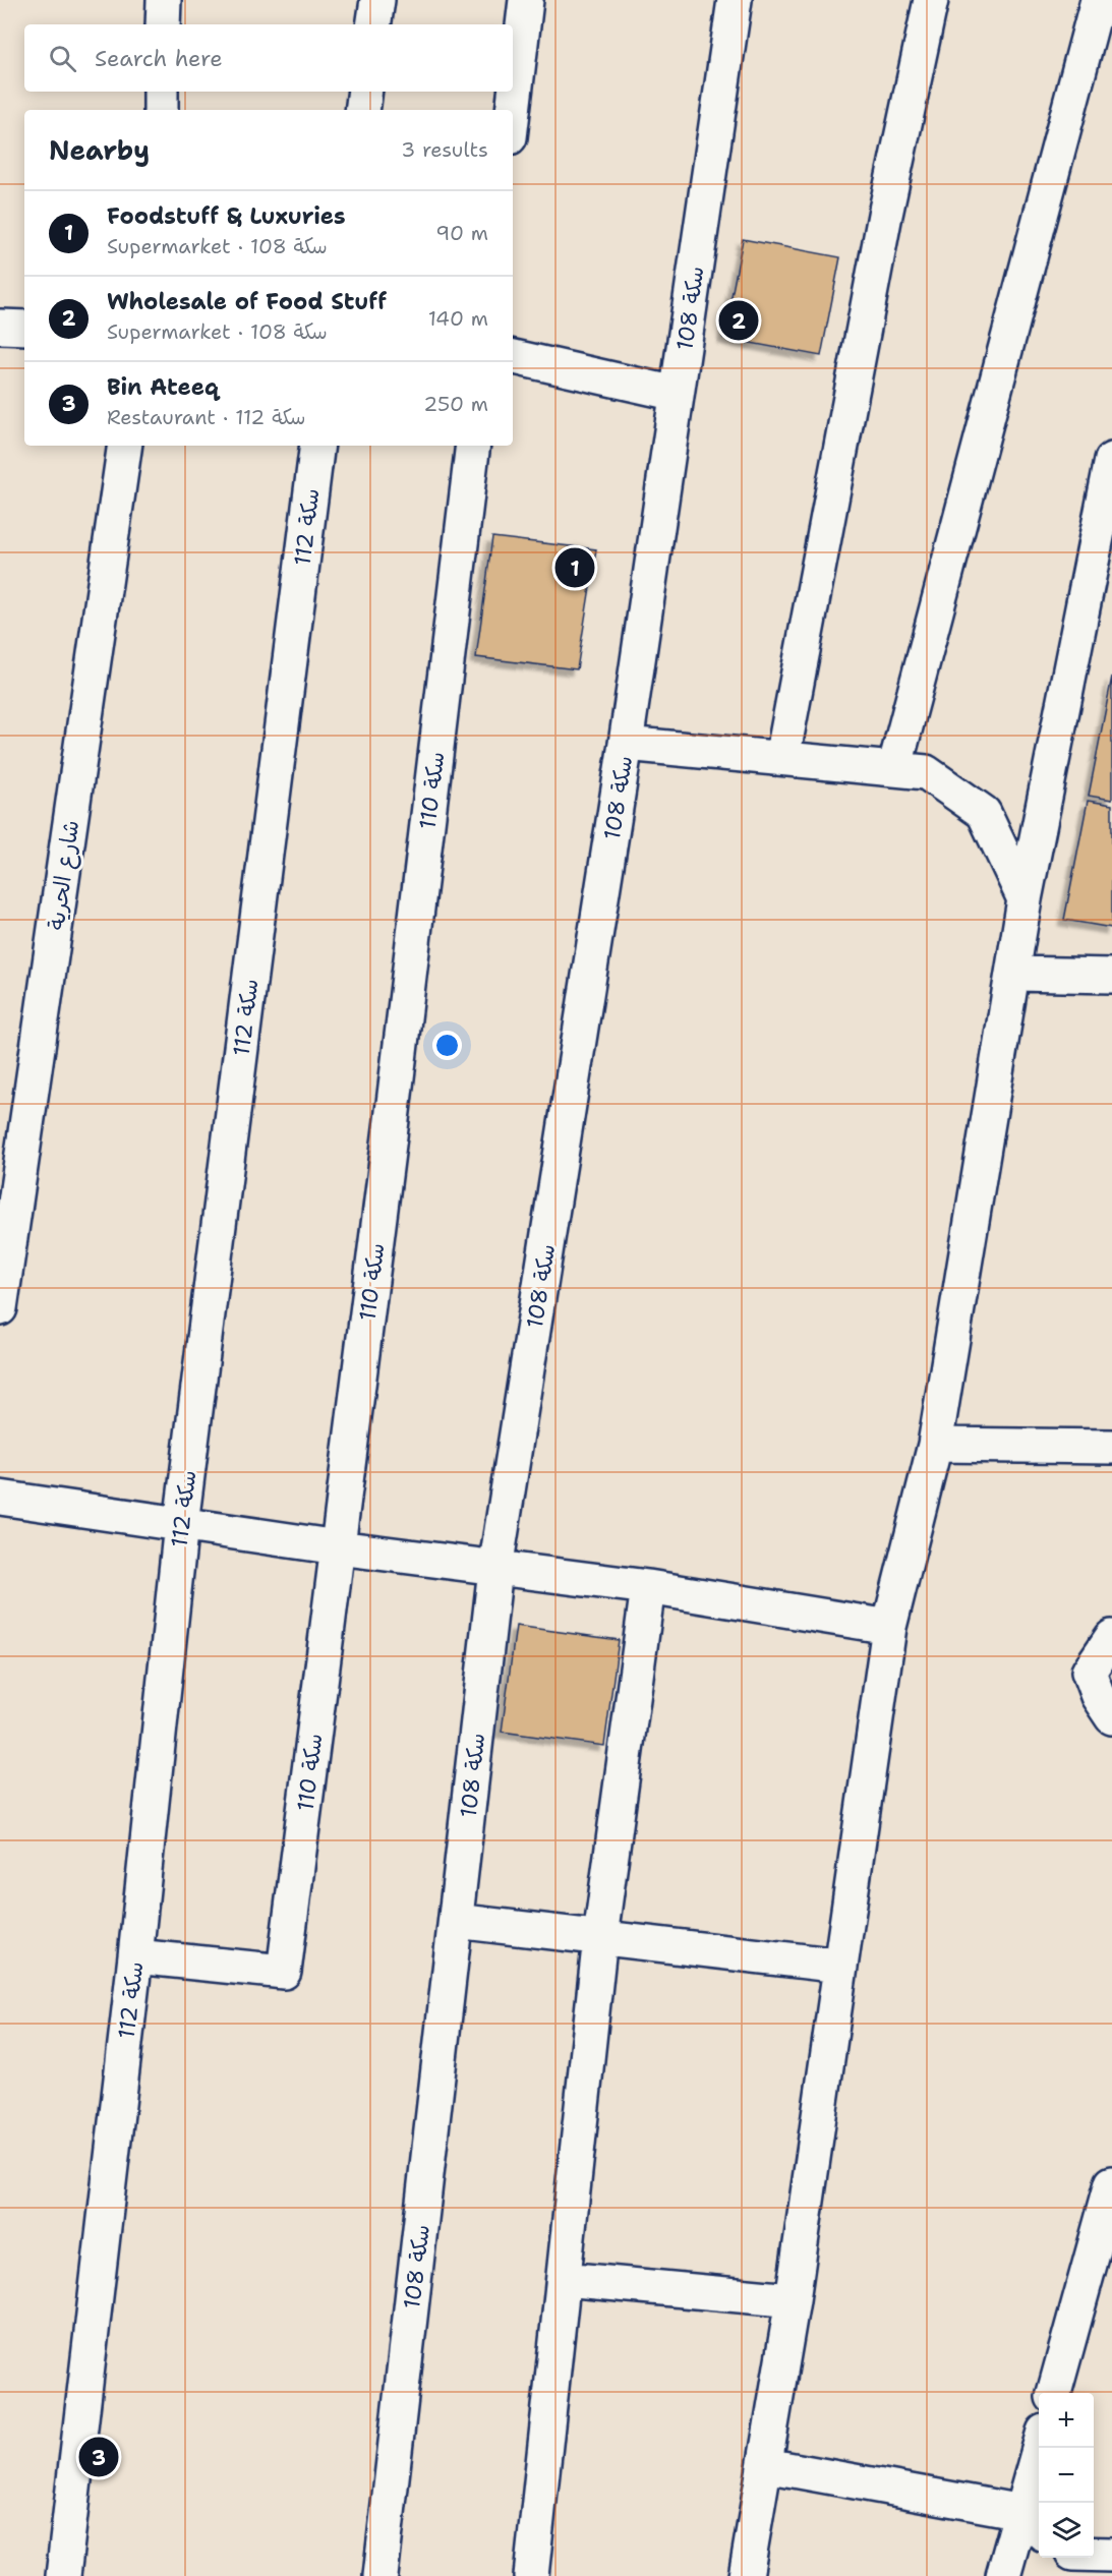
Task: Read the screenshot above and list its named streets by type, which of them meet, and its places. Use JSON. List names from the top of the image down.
{
  "streets": {
    "street": [
      "سكة 108",
      "سكة 112",
      "سكة 110",
      "شارع الحرية"
    ]
  },
  "crossings": [
    ["سكة 112", "سكة 110"]
  ],
  "page": {
    "search": "Search here",
    "heading": ["Nearby", "3 results"],
    "list": [
      {
        "mark": "1",
        "name": "Foodstuff & Luxuries",
        "note": "Supermarket · سكة 108",
        "value": "90 m"
      },
      {
        "mark": "2",
        "name": "Wholesale of Food Stuff",
        "note": "Supermarket · سكة 108",
        "value": "140 m"
      },
      {
        "mark": "3",
        "name": "Bin Ateeq",
        "note": "Restaurant · سكة 112",
        "value": "250 m"
      }
    ],
    "pins": ["2", "1", "3"],
    "map_buttons": ["+", "−"]
  }
}
